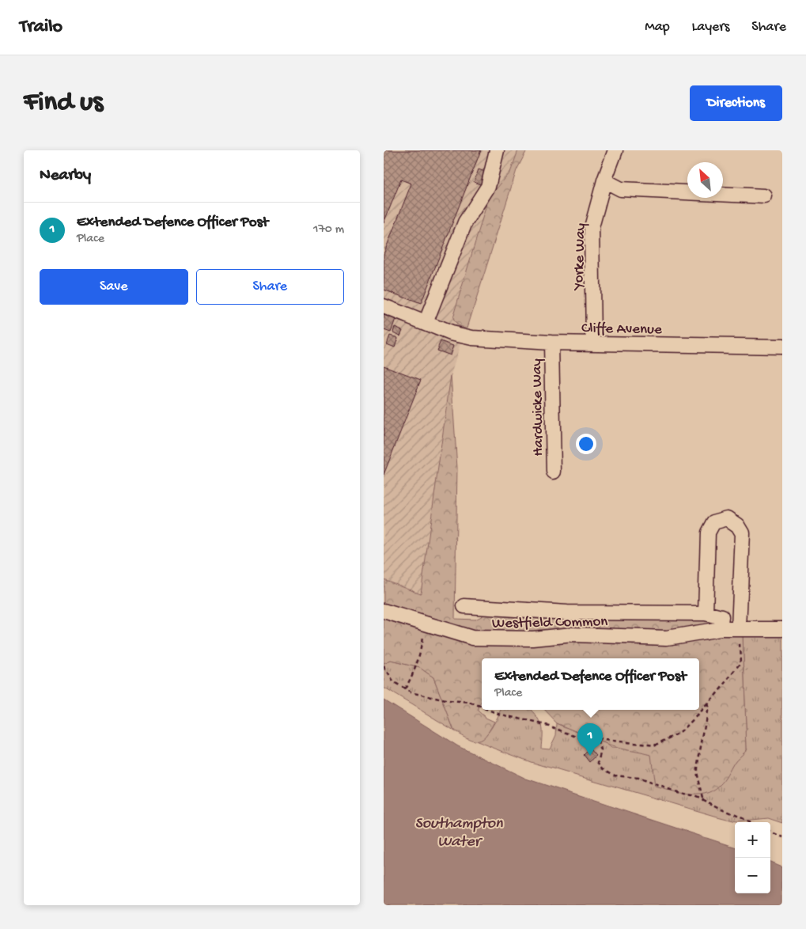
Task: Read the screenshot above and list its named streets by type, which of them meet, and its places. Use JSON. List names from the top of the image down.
{
  "streets": {
    "street": [
      "Yorke Way",
      "Cliffe Avenue",
      "Hardwicke Way",
      "Westfield Common"
    ]
  },
  "crossings": [
    ["Yorke Way", "Cliffe Avenue"],
    ["Cliffe Avenue", "Hardwicke Way"]
  ],
  "water": ["Southampton Water"],
  "north": "top left",
  "page": {
    "header": "Trailo",
    "nav": ["Map", "Layers", "Share"],
    "buttons": [
      "Directions",
      ["Save", "Share"]
    ],
    "title": "Find us",
    "heading": "Nearby",
    "list": [
      {
        "mark": "1",
        "name": "Extended Defence Officer Post",
        "note": "Place",
        "value": "170 m"
      }
    ],
    "popup": ["Extended Defence Officer Post", "Place"],
    "pins": "1",
    "map_buttons": ["+", "−"]
  }
}
